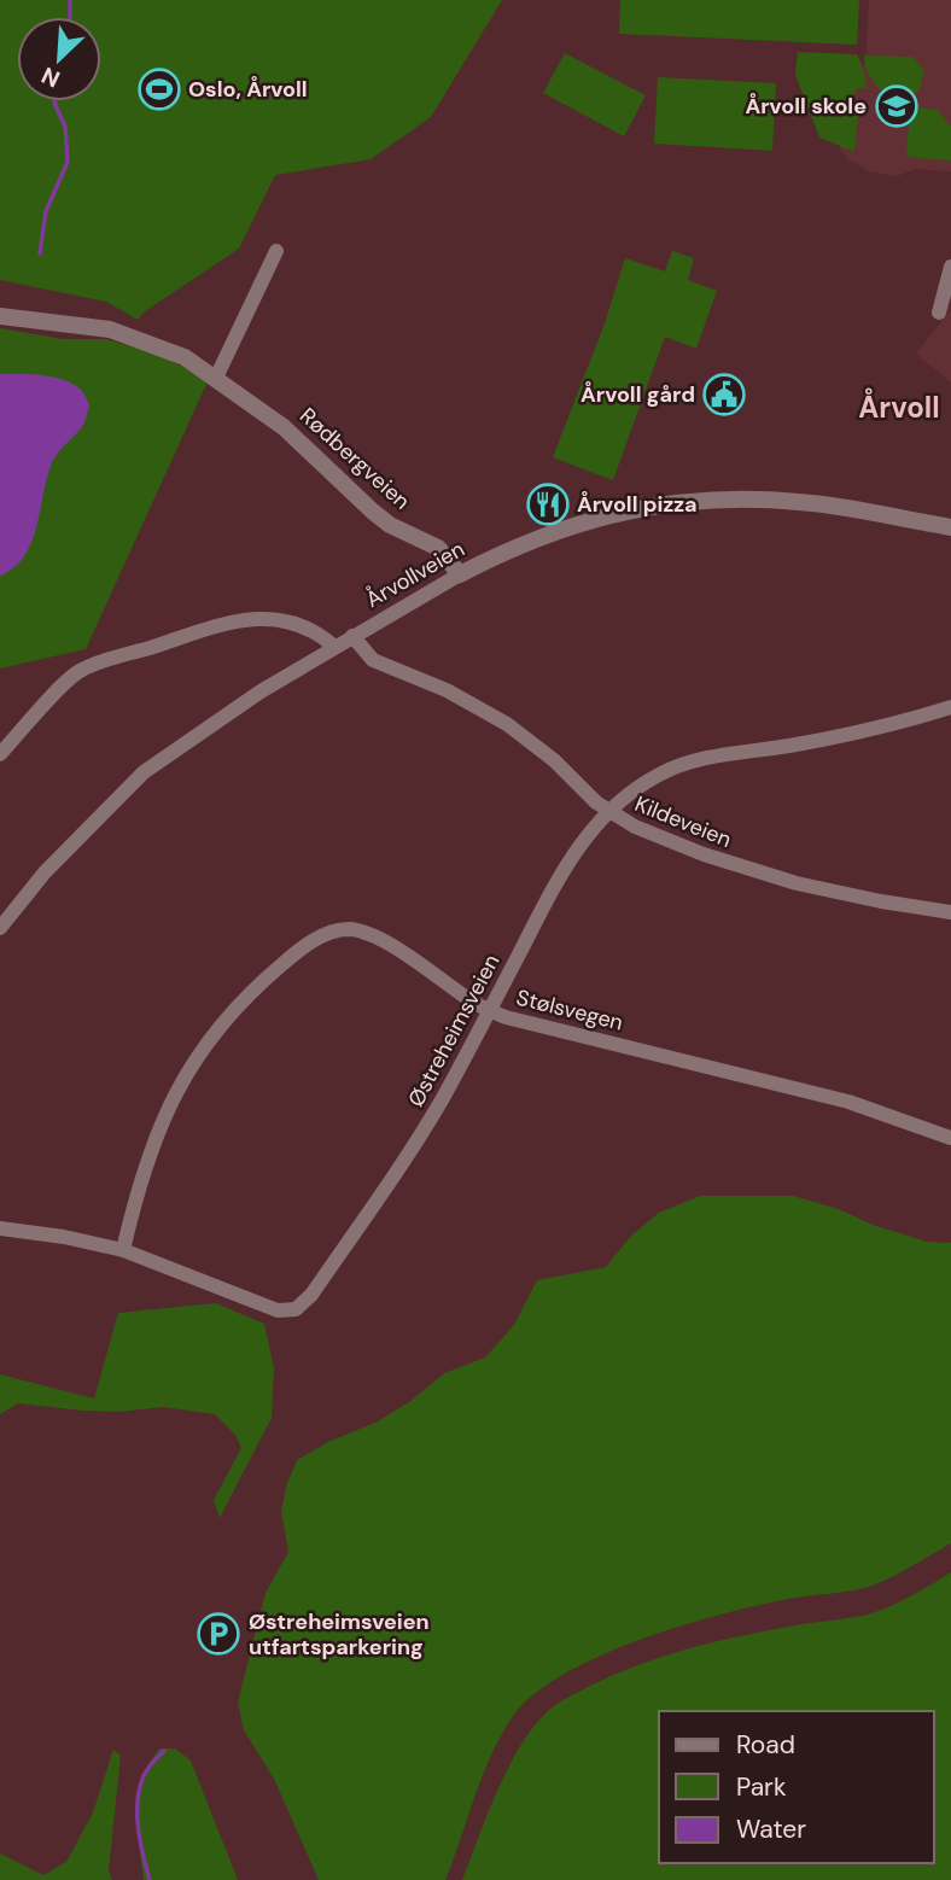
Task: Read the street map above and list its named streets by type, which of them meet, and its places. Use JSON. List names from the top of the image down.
{
  "streets": {
    "street": [
      "Rødbergveien",
      "Årvollveien",
      "Kildeveien",
      "Stølsvegen",
      "Østreheimsveien"
    ]
  },
  "crossings": [
    ["Rødbergveien", "Årvollveien"],
    ["Årvollveien", "Kildeveien"],
    ["Kildeveien", "Østreheimsveien"],
    ["Stølsvegen", "Østreheimsveien"]
  ],
  "districts": ["Årvoll"],
  "places": {
    "sports": ["Oslo, Årvoll"],
    "school or university": ["Årvoll skole"],
    "public building": ["Årvoll gård"],
    "restaurant": ["Årvoll pizza"],
    "parking": ["Østreheimsveien utfartsparkering"]
  },
  "legend": ["Road", "Park", "Water"],
  "north": "bottom left"
}
